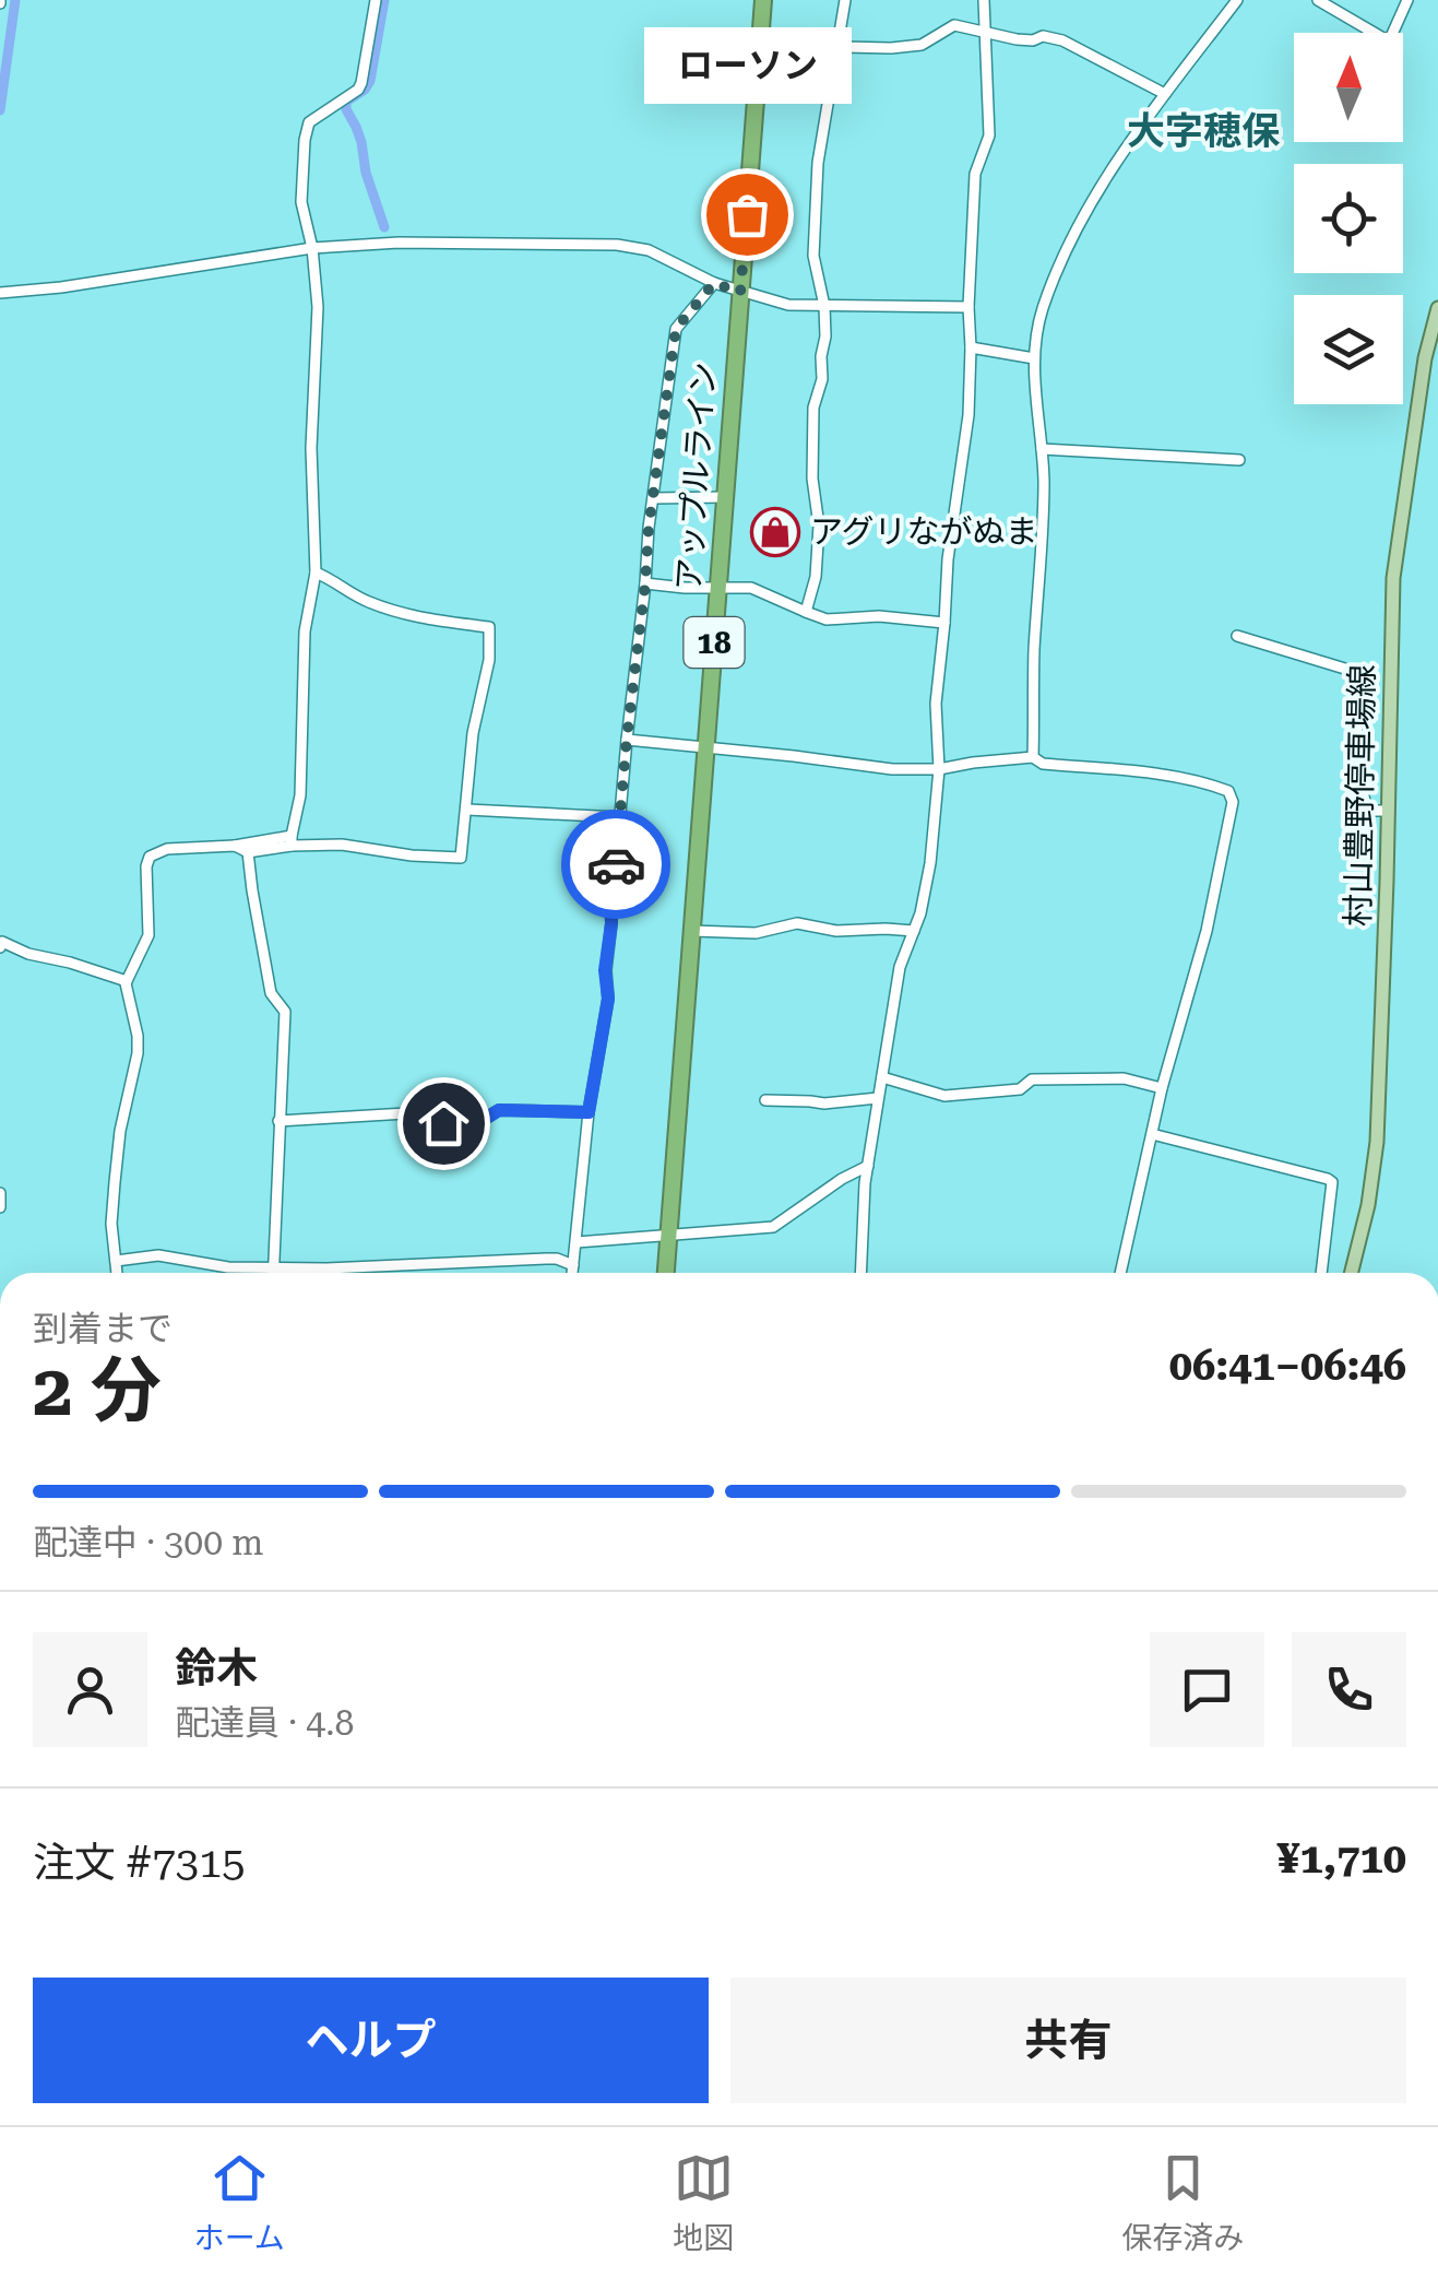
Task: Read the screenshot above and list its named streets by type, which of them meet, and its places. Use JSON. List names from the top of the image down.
{
  "streets": {
    "highway": ["アップルライン", "18"],
    "main road": ["村山豊野停車場線"]
  },
  "districts": ["大字穂保"],
  "places": {
    "other": ["ローソン"],
    "shop": ["アグリながぬま"]
  },
  "north": "top",
  "page": {
    "bubble": "ローソン",
    "heading": ["2 分", "到着まで", "06:41–06:46"],
    "panel": [
      "鈴木",
      "配達員 · 4.8",
      "注文 #7315",
      "¥1,710"
    ],
    "bar": "配達中 · 300 m",
    "buttons": ["ヘルプ", "共有"],
    "tabs": ["ホーム", "地図", "保存済み"]
  }
}
